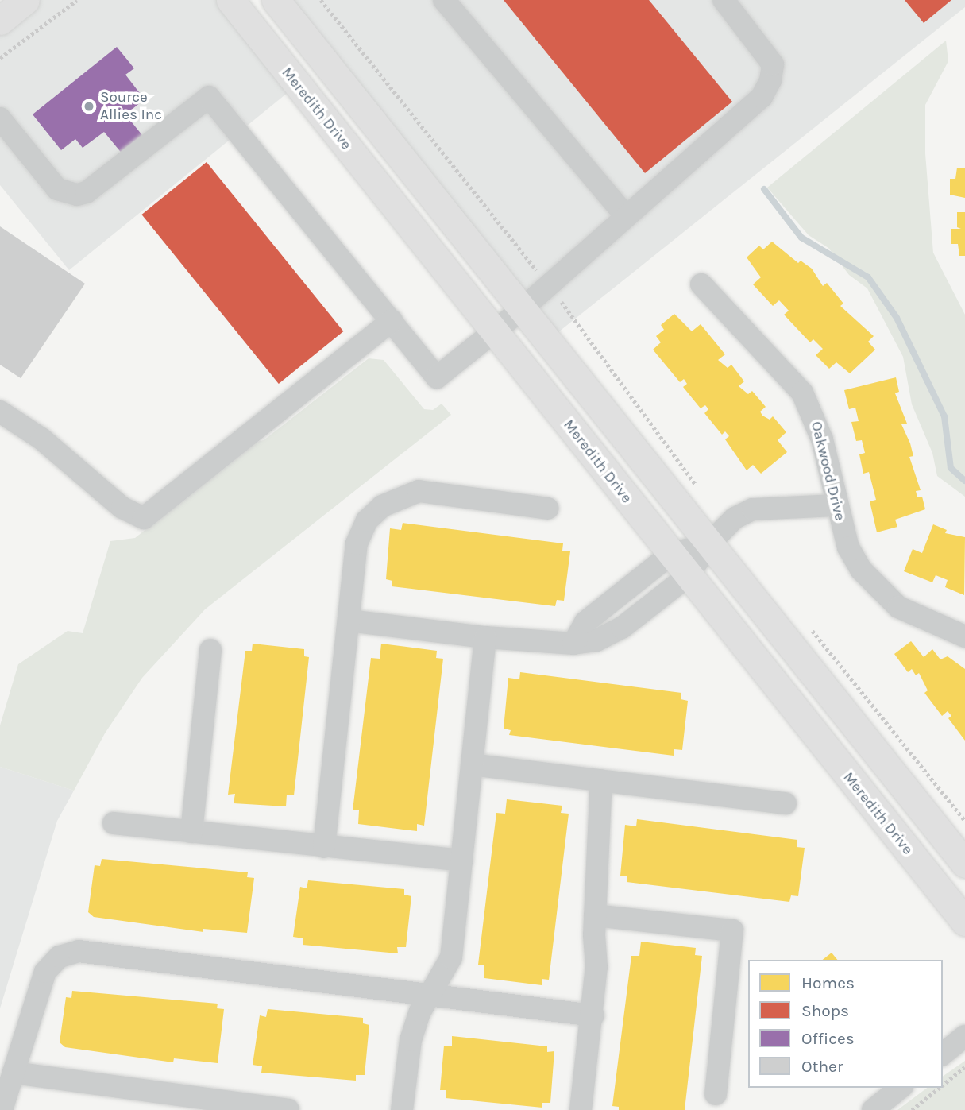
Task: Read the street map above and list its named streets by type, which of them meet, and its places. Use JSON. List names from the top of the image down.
{
  "streets": {
    "main road": ["Meredith Drive"],
    "street": ["Oakwood Drive"]
  },
  "places": ["Source Allies Inc"],
  "legend": [
    "Homes",
    "Shops",
    "Offices",
    "Other"
  ]
}
